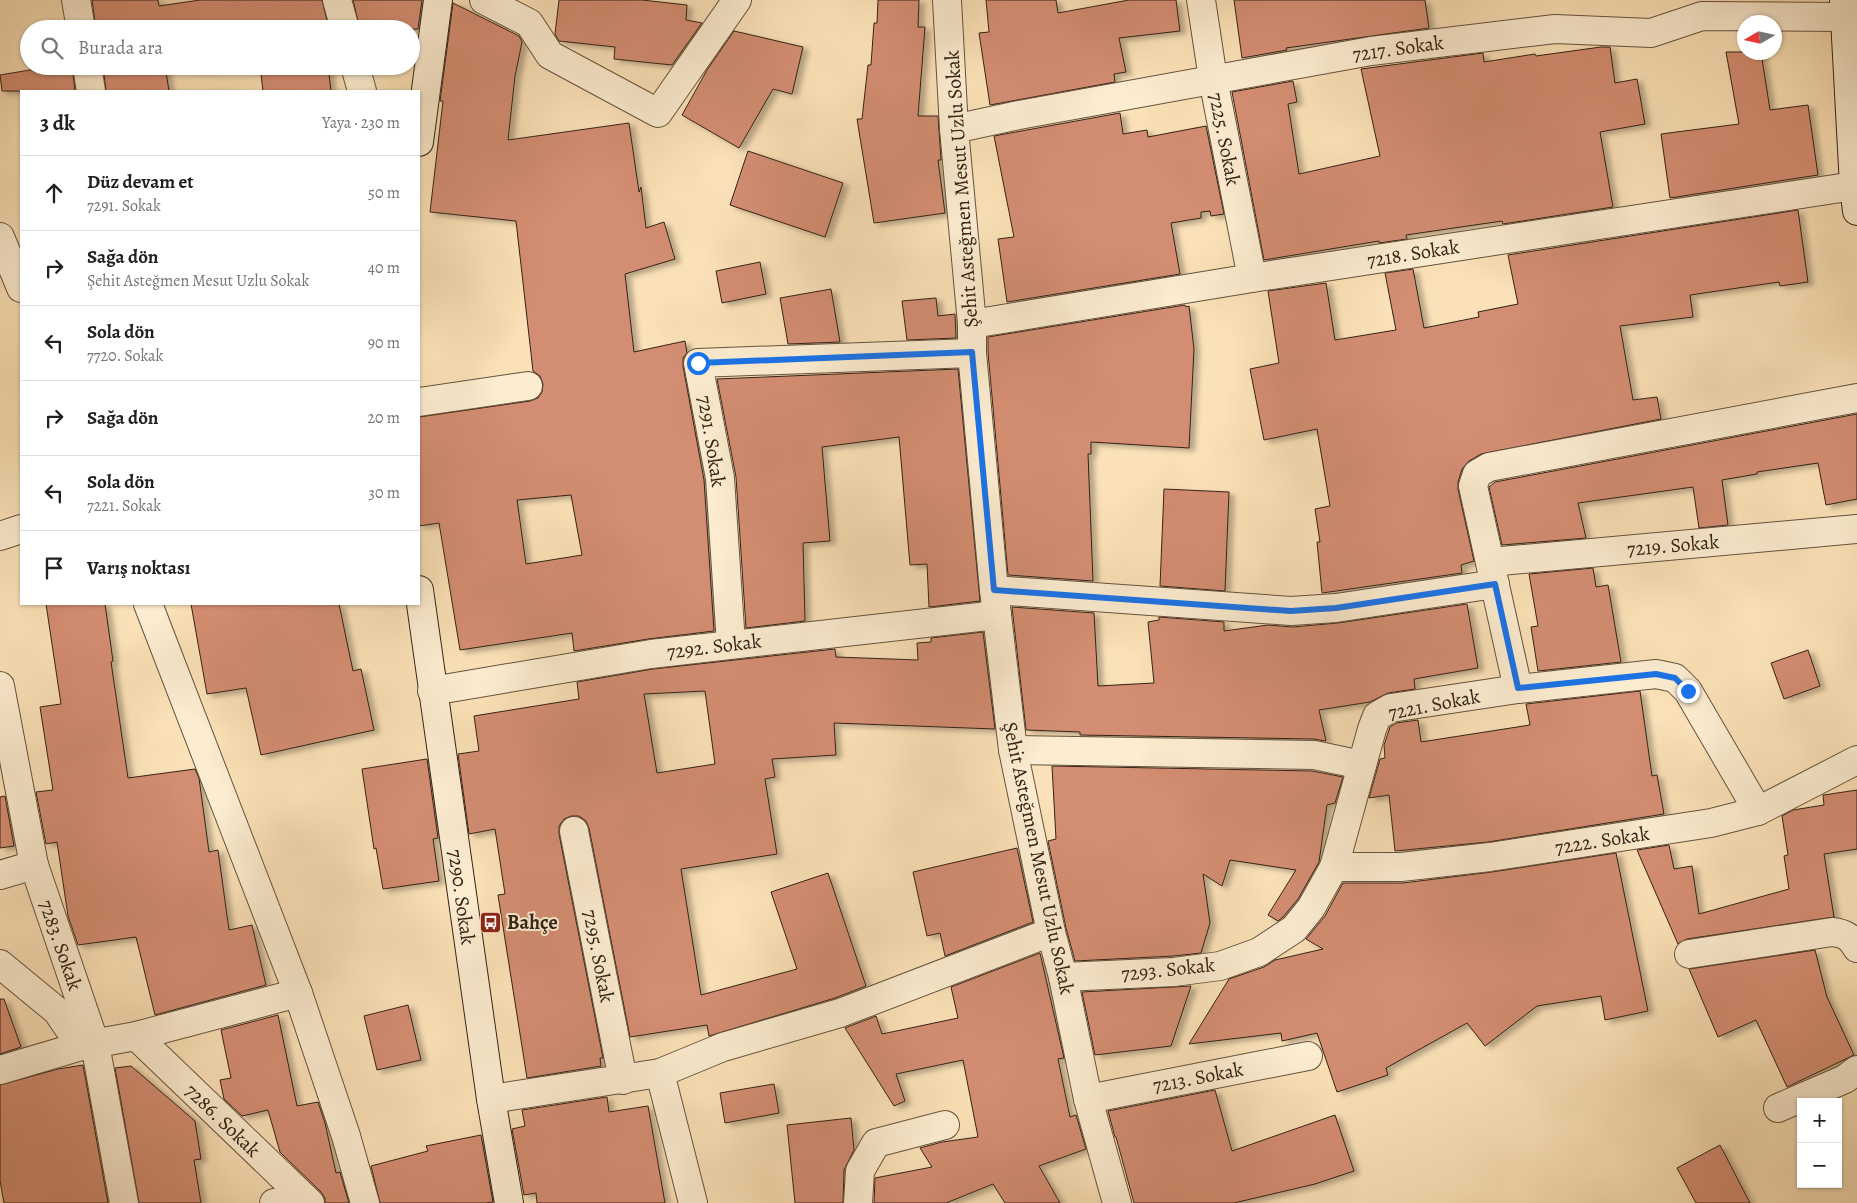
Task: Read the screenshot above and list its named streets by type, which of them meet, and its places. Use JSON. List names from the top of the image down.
{
  "streets": {
    "street": [
      "7217. Sokak",
      "7225. Sokak",
      "Şehit Asteğmen Mesut Uzlu Sokak",
      "7218. Sokak",
      "7291. Sokak",
      "7219. Sokak",
      "7292. Sokak",
      "7221. Sokak",
      "7222. Sokak",
      "7290. Sokak",
      "7283. Sokak",
      "7295. Sokak",
      "7293. Sokak",
      "7213. Sokak",
      "7286. Sokak"
    ]
  },
  "crossings": [
    ["7217. Sokak", "7225. Sokak"],
    ["7217. Sokak", "Şehit Asteğmen Mesut Uzlu Sokak"],
    ["7225. Sokak", "7218. Sokak"],
    ["Şehit Asteğmen Mesut Uzlu Sokak", "7218. Sokak"],
    ["Şehit Asteğmen Mesut Uzlu Sokak", "7291. Sokak"],
    ["Şehit Asteğmen Mesut Uzlu Sokak", "7219. Sokak"],
    ["Şehit Asteğmen Mesut Uzlu Sokak", "7292. Sokak"],
    ["Şehit Asteğmen Mesut Uzlu Sokak", "7293. Sokak"],
    ["Şehit Asteğmen Mesut Uzlu Sokak", "7213. Sokak"],
    ["7291. Sokak", "7292. Sokak"],
    ["7219. Sokak", "7292. Sokak"],
    ["7292. Sokak", "7290. Sokak"],
    ["7221. Sokak", "7222. Sokak"],
    ["7221. Sokak", "7293. Sokak"],
    ["7222. Sokak", "7293. Sokak"]
  ],
  "places": {
    "bus stop": ["Bahçe"]
  },
  "north": "left",
  "page": {
    "search": "Burada ara",
    "heading": ["3 dk", "Yaya · 230 m"],
    "list": [
      ["Düz devam et", "7291. Sokak", "50 m"],
      ["Sağa dön", "Şehit Asteğmen Mesut Uzlu Sokak", "40 m"],
      ["Sola dön", "7720. Sokak", "90 m"],
      ["Sağa dön", "20 m"],
      ["Sola dön", "7221. Sokak", "30 m"],
      "Varış noktası"
    ],
    "map_buttons": ["+", "−"]
  }
}
